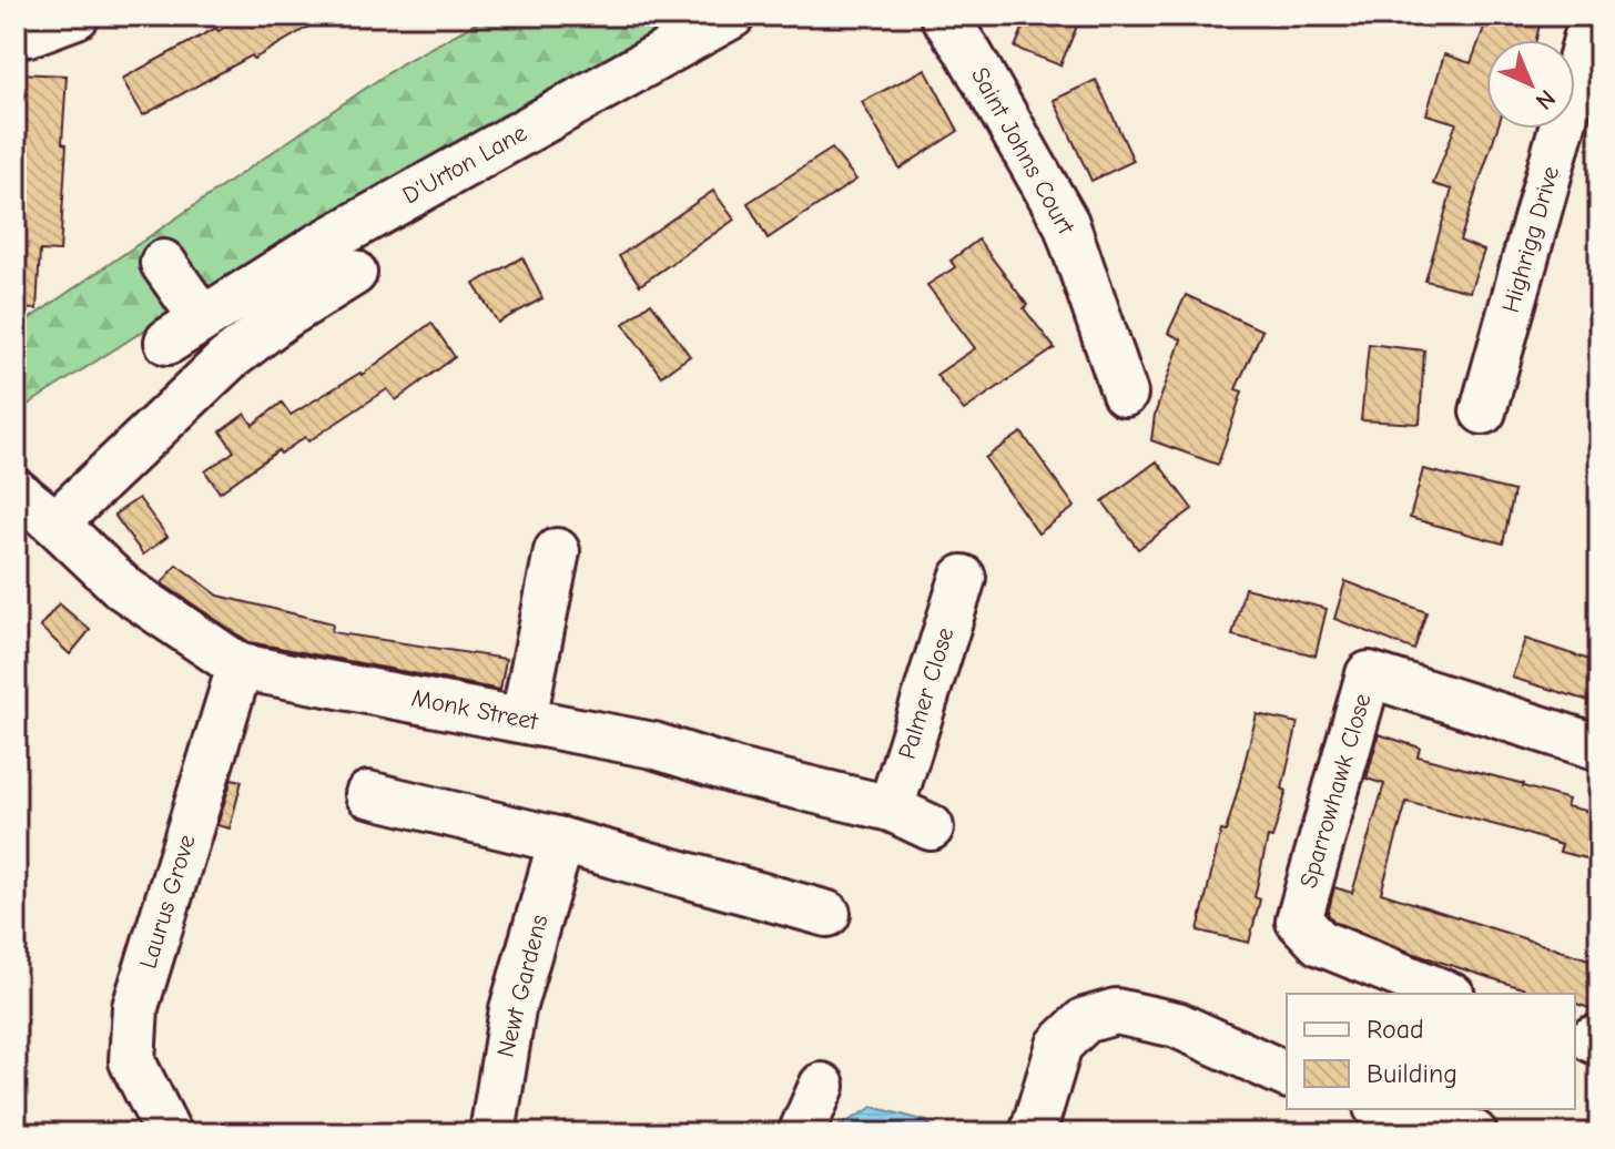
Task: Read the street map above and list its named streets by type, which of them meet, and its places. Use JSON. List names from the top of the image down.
{
  "streets": {
    "street": [
      "Saint Johns Court",
      "D'Urton Lane",
      "Highrigg Drive",
      "Palmer Close",
      "Monk Street",
      "Sparrowhawk Close",
      "Laurus Grove",
      "Newt Gardens"
    ]
  },
  "crossings": [
    ["Palmer Close", "Monk Street"],
    ["Monk Street", "Laurus Grove"]
  ],
  "legend": ["Road", "Building"],
  "north": "bottom right"
}
